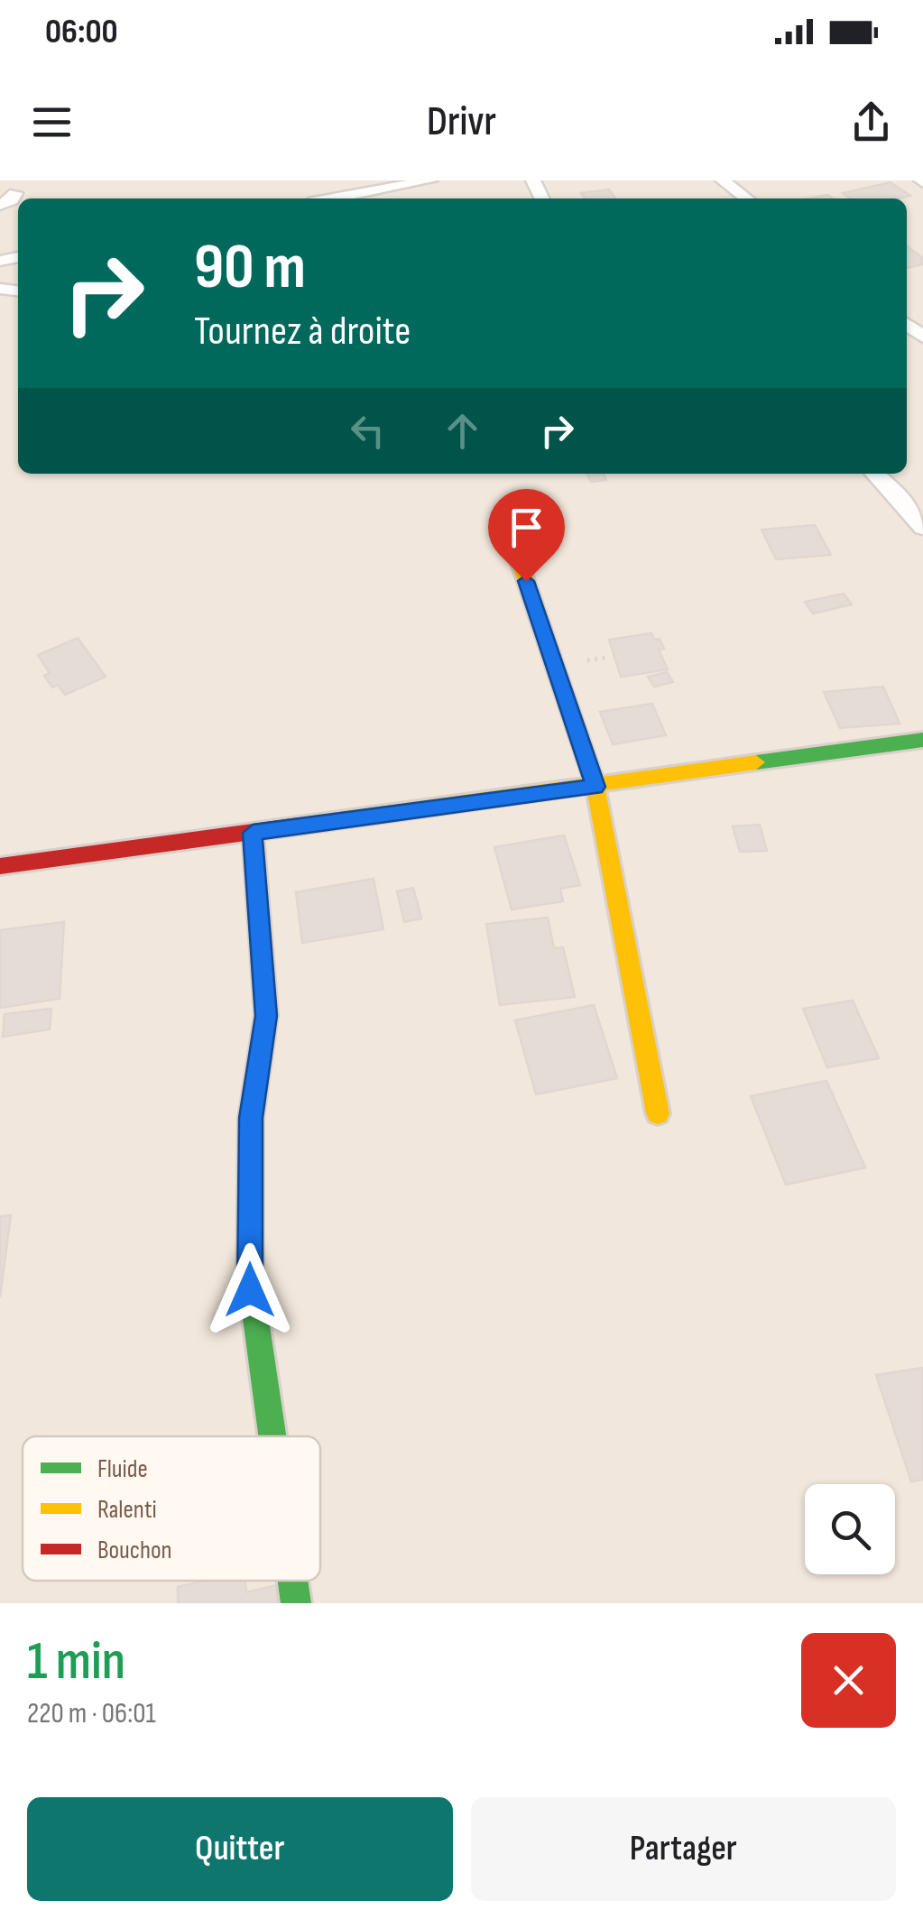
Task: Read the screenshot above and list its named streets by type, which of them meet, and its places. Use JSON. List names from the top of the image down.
{
  "legend": ["Fluide", "Ralenti", "Bouchon"],
  "page": {
    "status": "06:00",
    "header": "Drivr",
    "turn": ["90 m", "Tournez à droite"],
    "heading": ["1 min", "220 m · 06:01"],
    "buttons": ["Quitter", "Partager"]
  }
}
